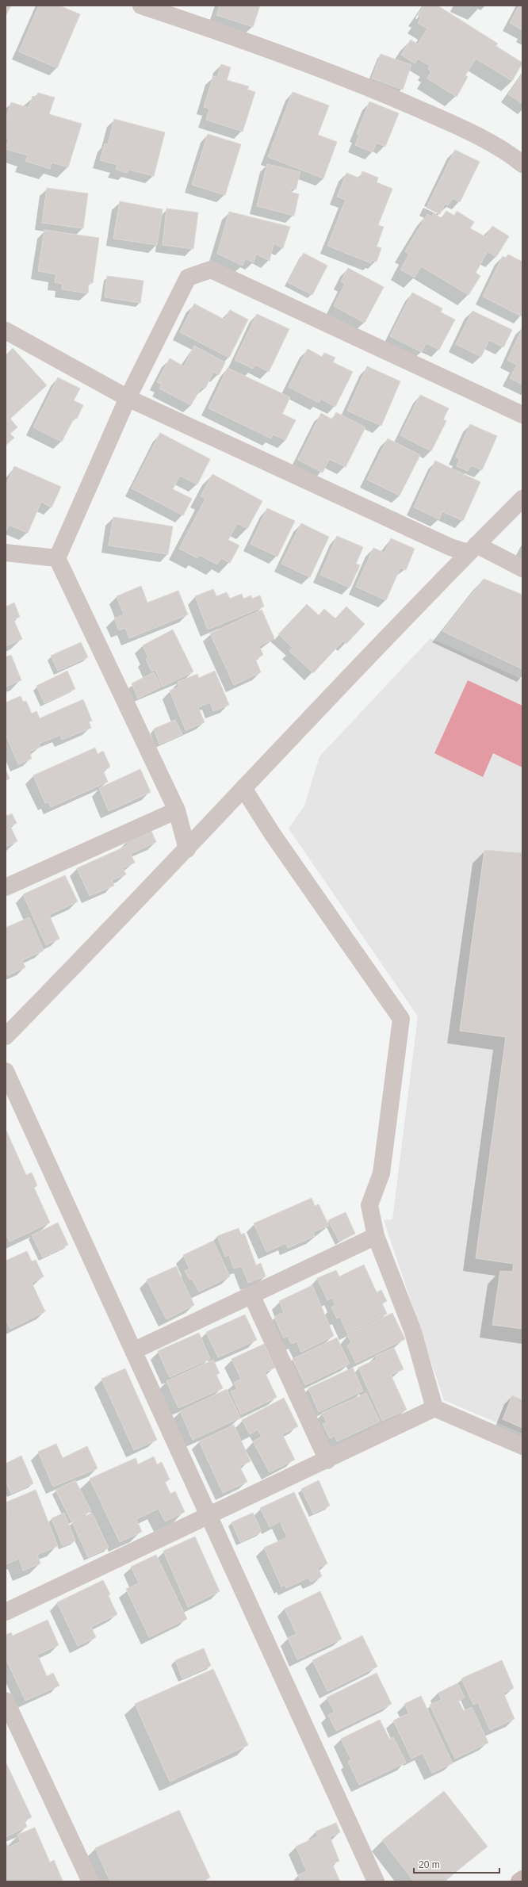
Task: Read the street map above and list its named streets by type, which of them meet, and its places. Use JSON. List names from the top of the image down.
{
  "scale_bar": "20 m"
}
